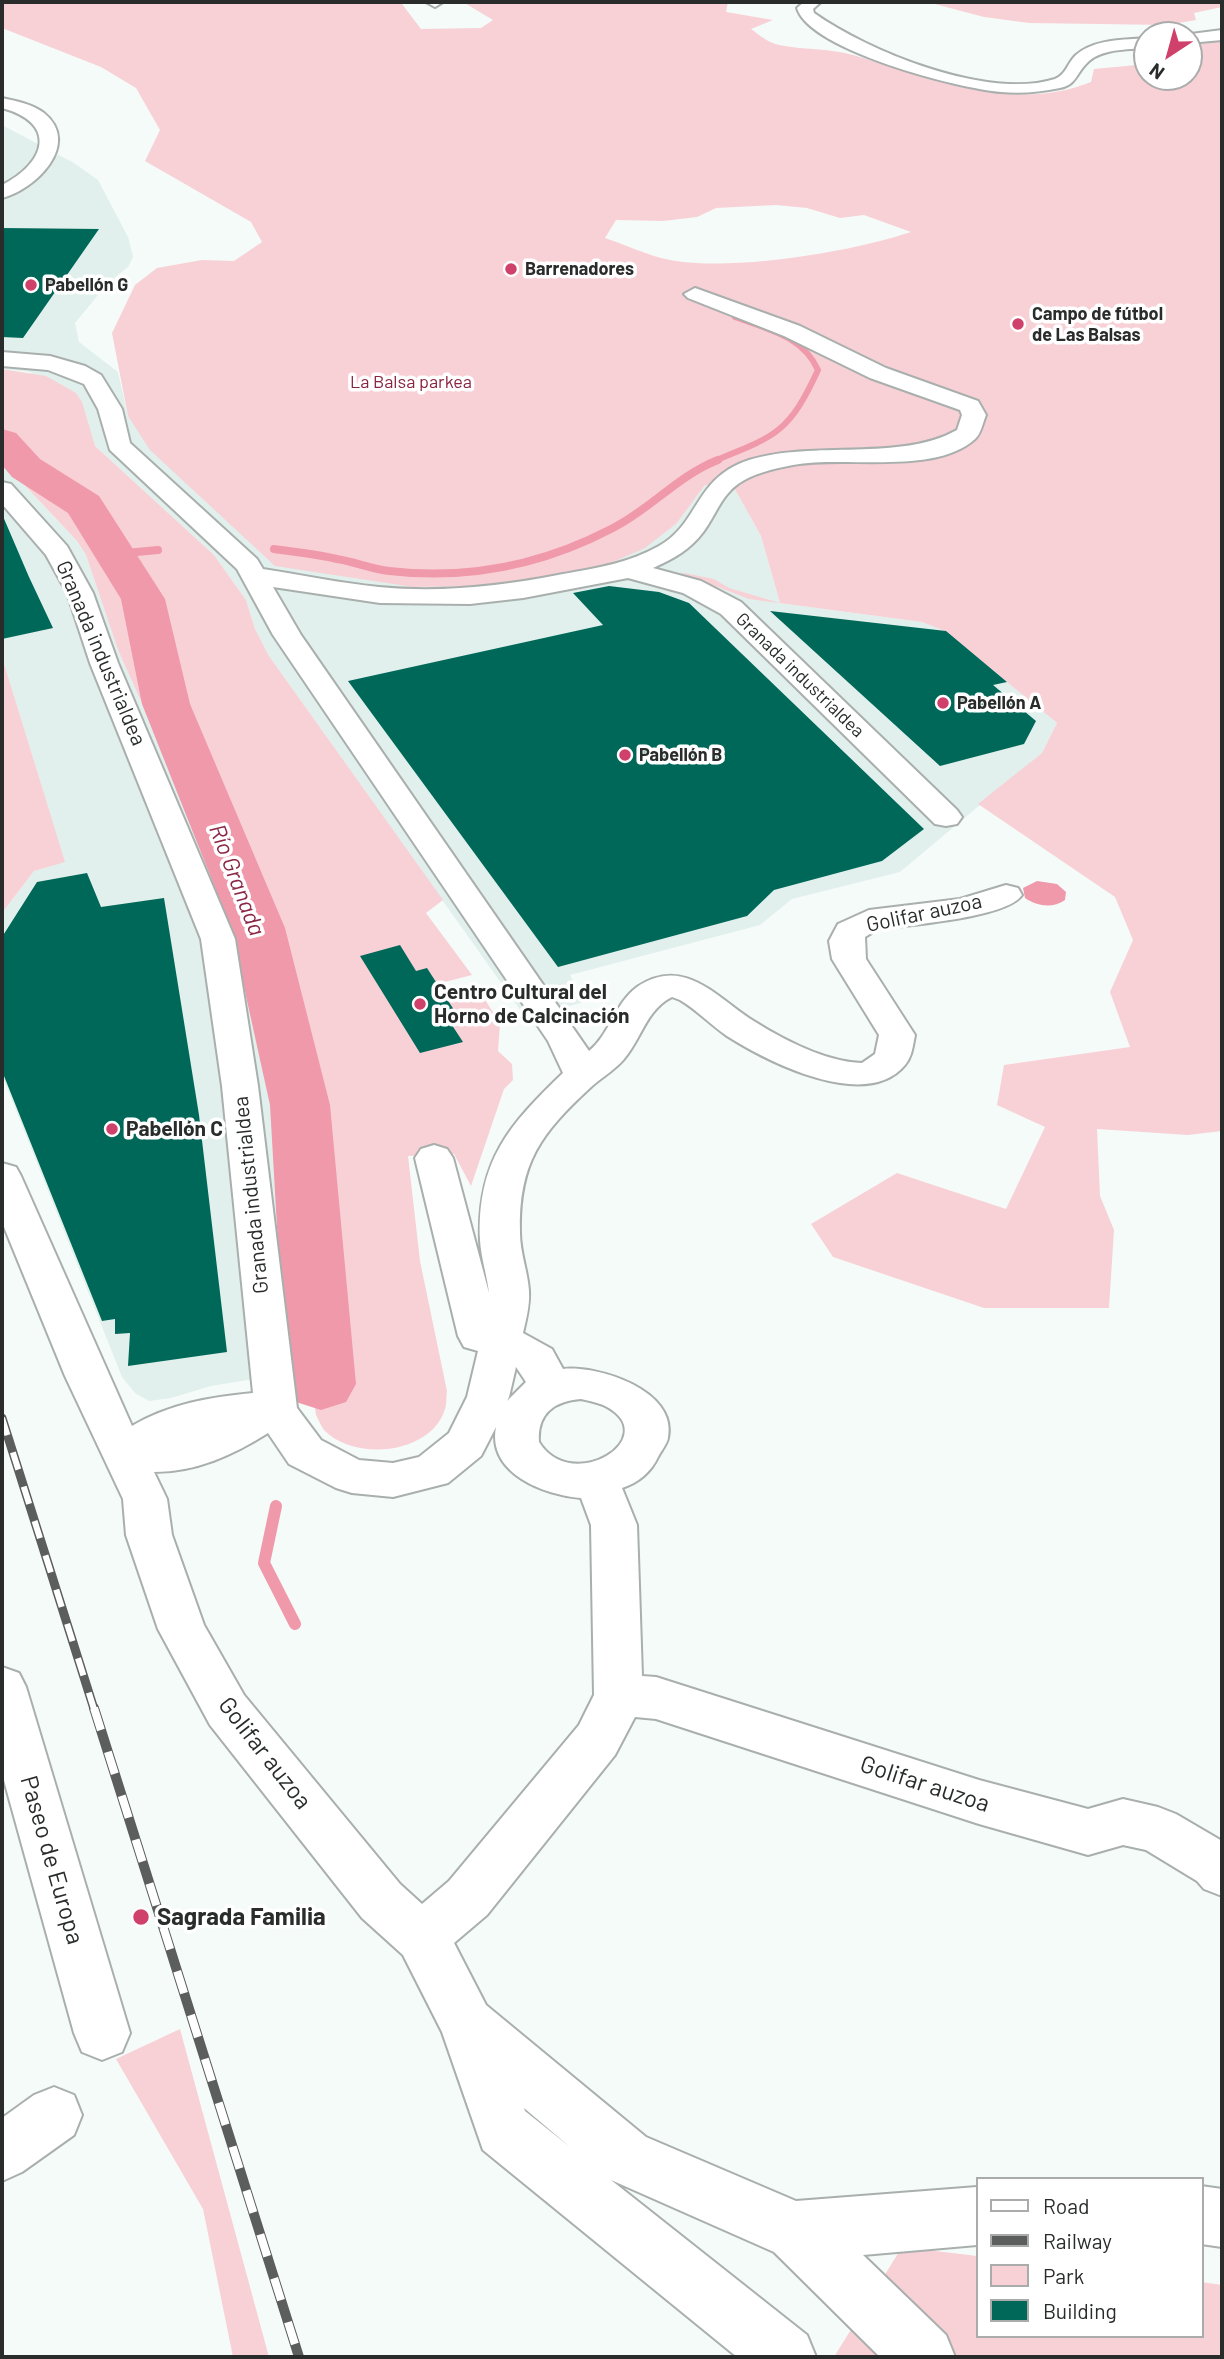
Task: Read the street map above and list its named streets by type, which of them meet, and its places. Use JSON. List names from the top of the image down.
{
  "streets": {
    "street": ["Granada industrialdea", "Golifar auzoa", "Paseo de Europa"]
  },
  "crossings": [
    ["Granada industrialdea", "Golifar auzoa"]
  ],
  "water": ["Río Granada"],
  "parks": ["La Balsa parkea"],
  "places": [
    "Barrenadores",
    "Pabellón G",
    "Campo de fútbol de Las Balsas",
    "Pabellón A",
    "Pabellón B",
    "Centro Cultural del Horno de Calcinación",
    "Pabellón C",
    "Sagrada Familia"
  ],
  "legend": [
    "Road",
    "Railway",
    "Park",
    "Building"
  ],
  "north": "bottom left"
}
